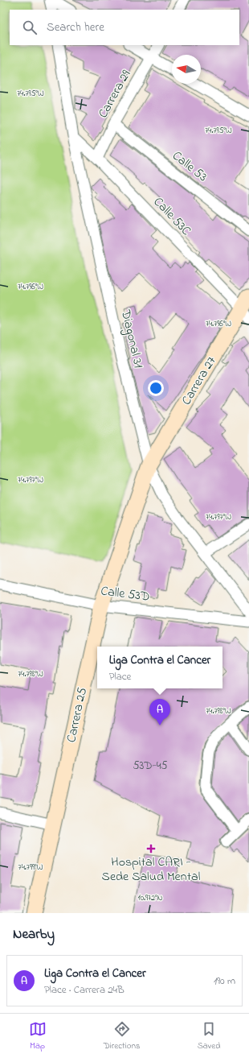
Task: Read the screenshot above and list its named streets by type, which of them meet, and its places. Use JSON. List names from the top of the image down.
{
  "streets": {
    "street": [
      "Carrera 29",
      "Calle 53",
      "Calle 53C",
      "Diagonal 31",
      "Carrera 27",
      "Calle 53D",
      "Carrera 25"
    ]
  },
  "crossings": [
    ["Carrera 29", "Calle 53"],
    ["Carrera 29", "Calle 53C"],
    ["Calle 53C", "Diagonal 31"],
    ["Calle 53C", "Carrera 27"],
    ["Diagonal 31", "Carrera 27"],
    ["Diagonal 31", "Carrera 25"],
    ["Carrera 27", "Carrera 25"],
    ["Calle 53D", "Carrera 25"]
  ],
  "places": {
    "health": ["Hospital CARI - Sede Salud Mental"]
  },
  "house_numbers": ["53D-45"],
  "north": "left",
  "page": {
    "search": "Search here",
    "popup": ["Liga Contra el Cancer", "Place"],
    "pins": "A",
    "heading": "Nearby",
    "list": [
      {
        "mark": "A",
        "name": "Liga Contra el Cancer",
        "note": "Place · Carrera 24B",
        "value": "190 m"
      }
    ],
    "nav": ["Map", "Directions", "Saved"]
  },
  "coordinates": [
    "74.795°W",
    "74.796°W",
    "74.797°W",
    "74.798°W",
    "74.799°W",
    "10.972°N"
  ]
}
